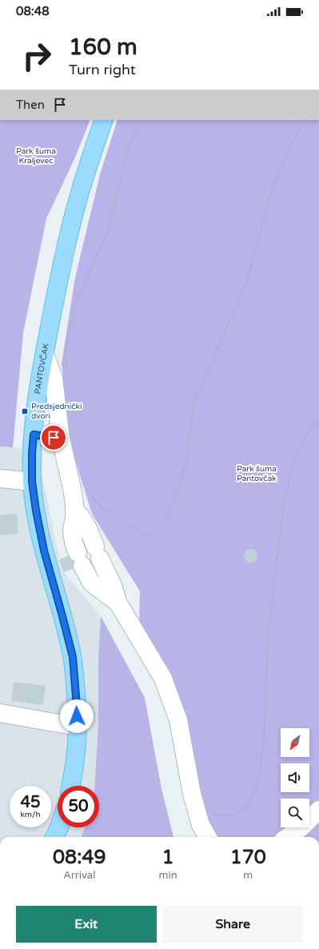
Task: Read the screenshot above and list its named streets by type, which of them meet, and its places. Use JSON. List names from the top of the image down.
{
  "streets": {
    "main road": ["PANTOVČAK"]
  },
  "parks": ["Park šuma Kraljevec", "Park šuma Pantovčak"],
  "places": {
    "transit": ["Predsjednički dvori"]
  },
  "north": "bottom left",
  "page": {
    "status": "08:48",
    "turn": ["160 m", "Turn right"],
    "then": "Then",
    "speed": "45 km/h",
    "limit": "50",
    "eta": [
      "08:49",
      "Arrival",
      "1",
      "min",
      "170",
      "m"
    ],
    "buttons": ["Exit", "Share"]
  }
}
